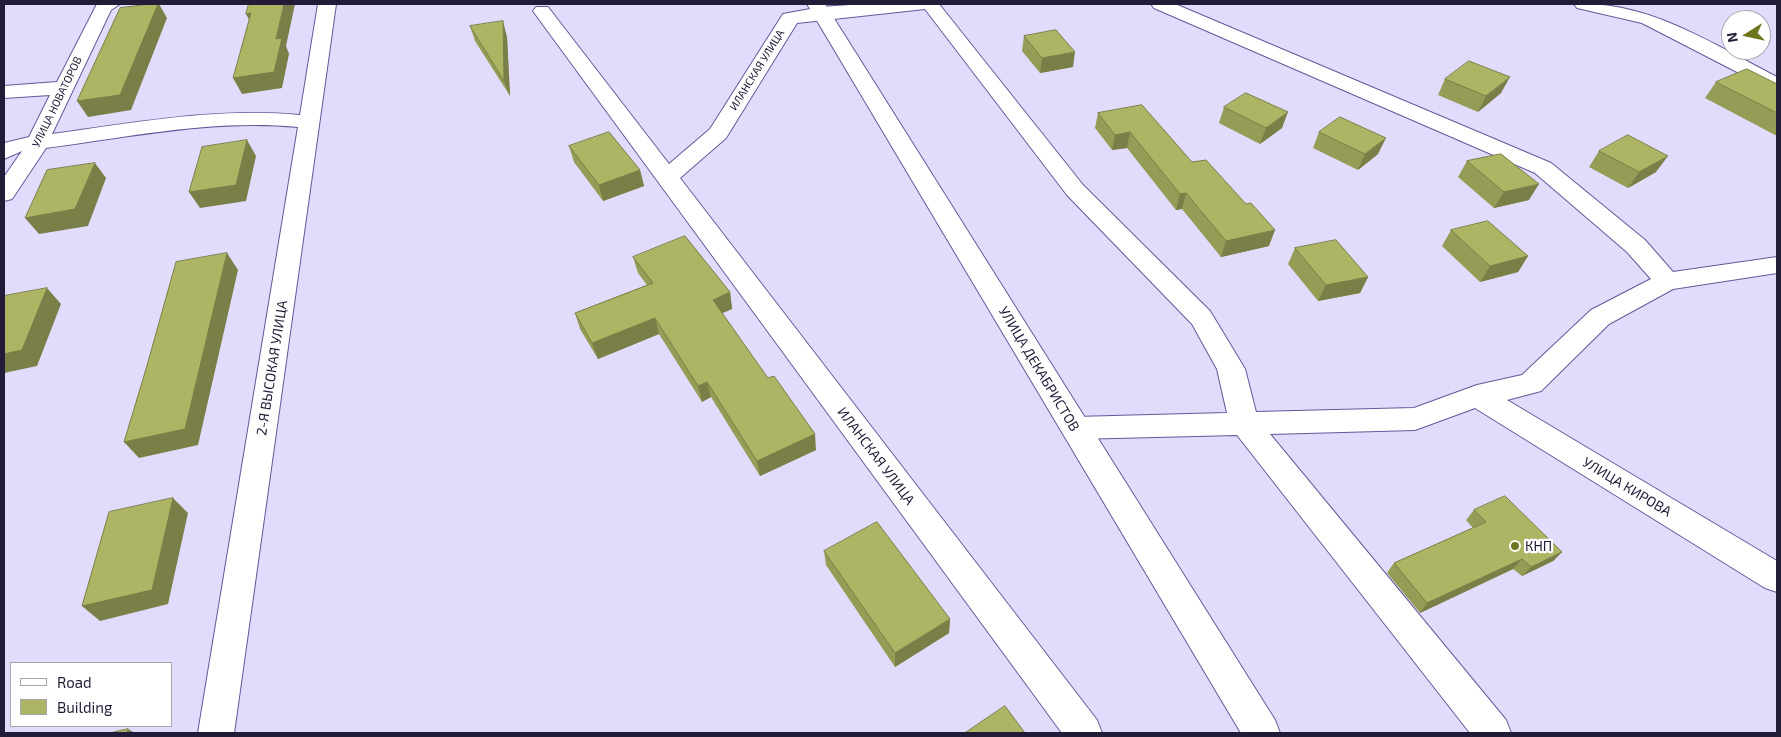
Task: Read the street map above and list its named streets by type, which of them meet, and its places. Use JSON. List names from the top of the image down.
{
  "streets": {
    "street": [
      "ИЛАНСКАЯ УЛИЦА",
      "УЛИЦА НОВАТОРОВ",
      "2-Я ВЫСОКАЯ УЛИЦА",
      "УЛИЦА ДЕКАБРИСТОВ",
      "УЛИЦА КИРОВА"
    ]
  },
  "crossings": [
    ["ИЛАНСКАЯ УЛИЦА", "УЛИЦА ДЕКАБРИСТОВ"]
  ],
  "places": ["КНП"],
  "legend": ["Road", "Building"],
  "north": "left"
}
